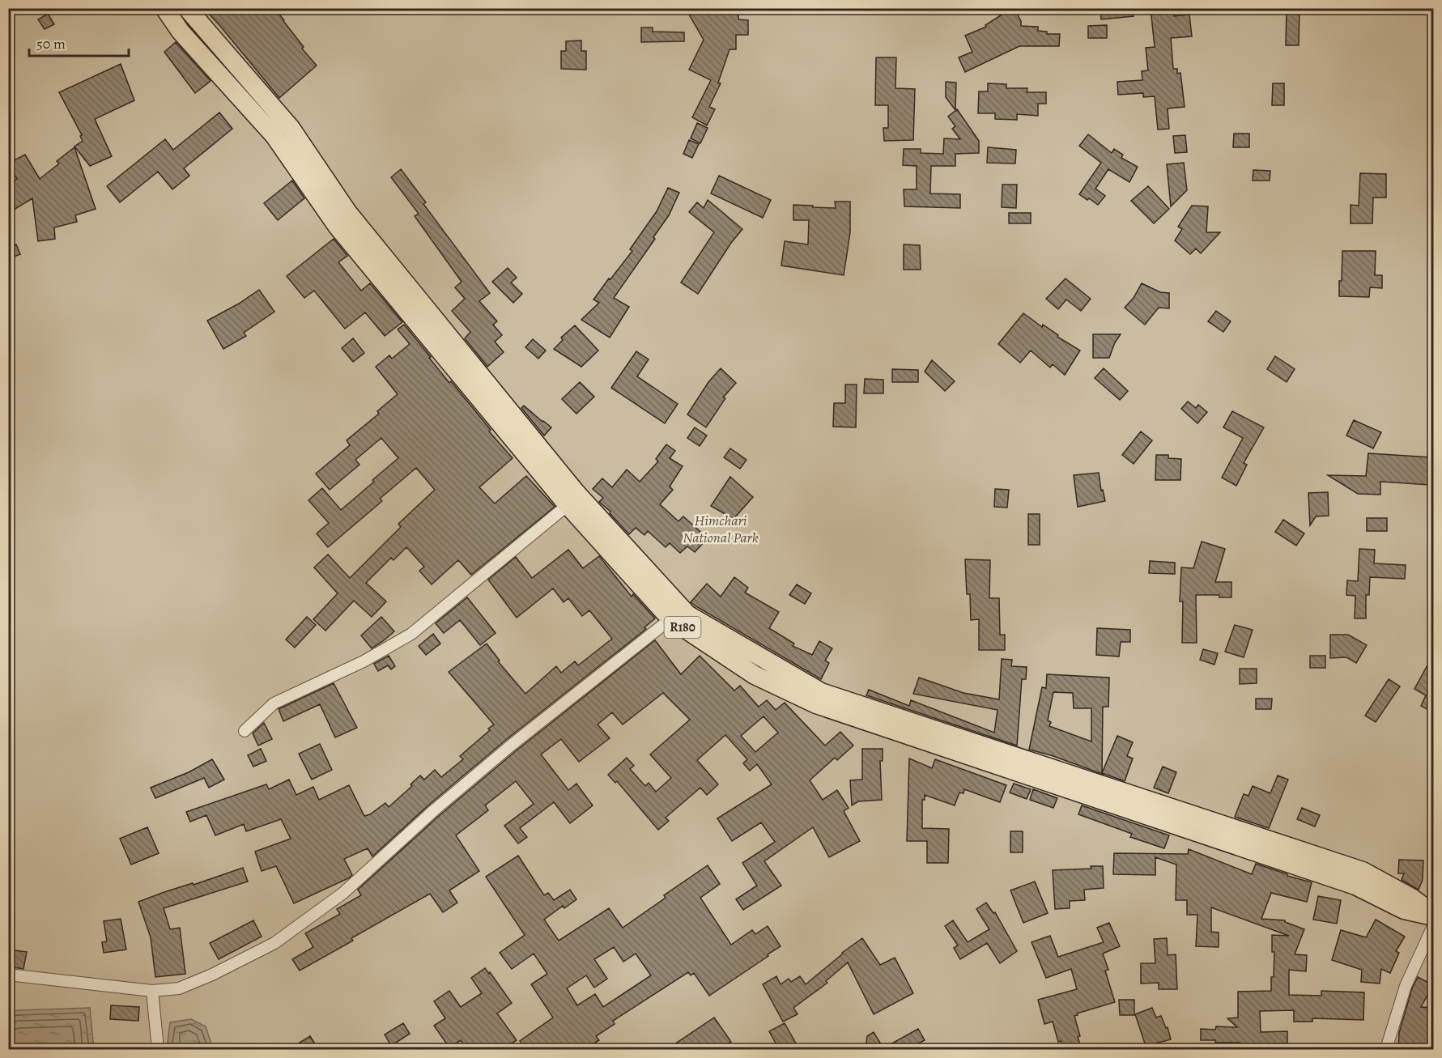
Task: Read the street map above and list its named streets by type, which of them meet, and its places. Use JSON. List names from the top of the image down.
{
  "streets": {
    "main road": ["R180"]
  },
  "parks": ["Himchari National Park"],
  "scale_bar": "50 m"
}
